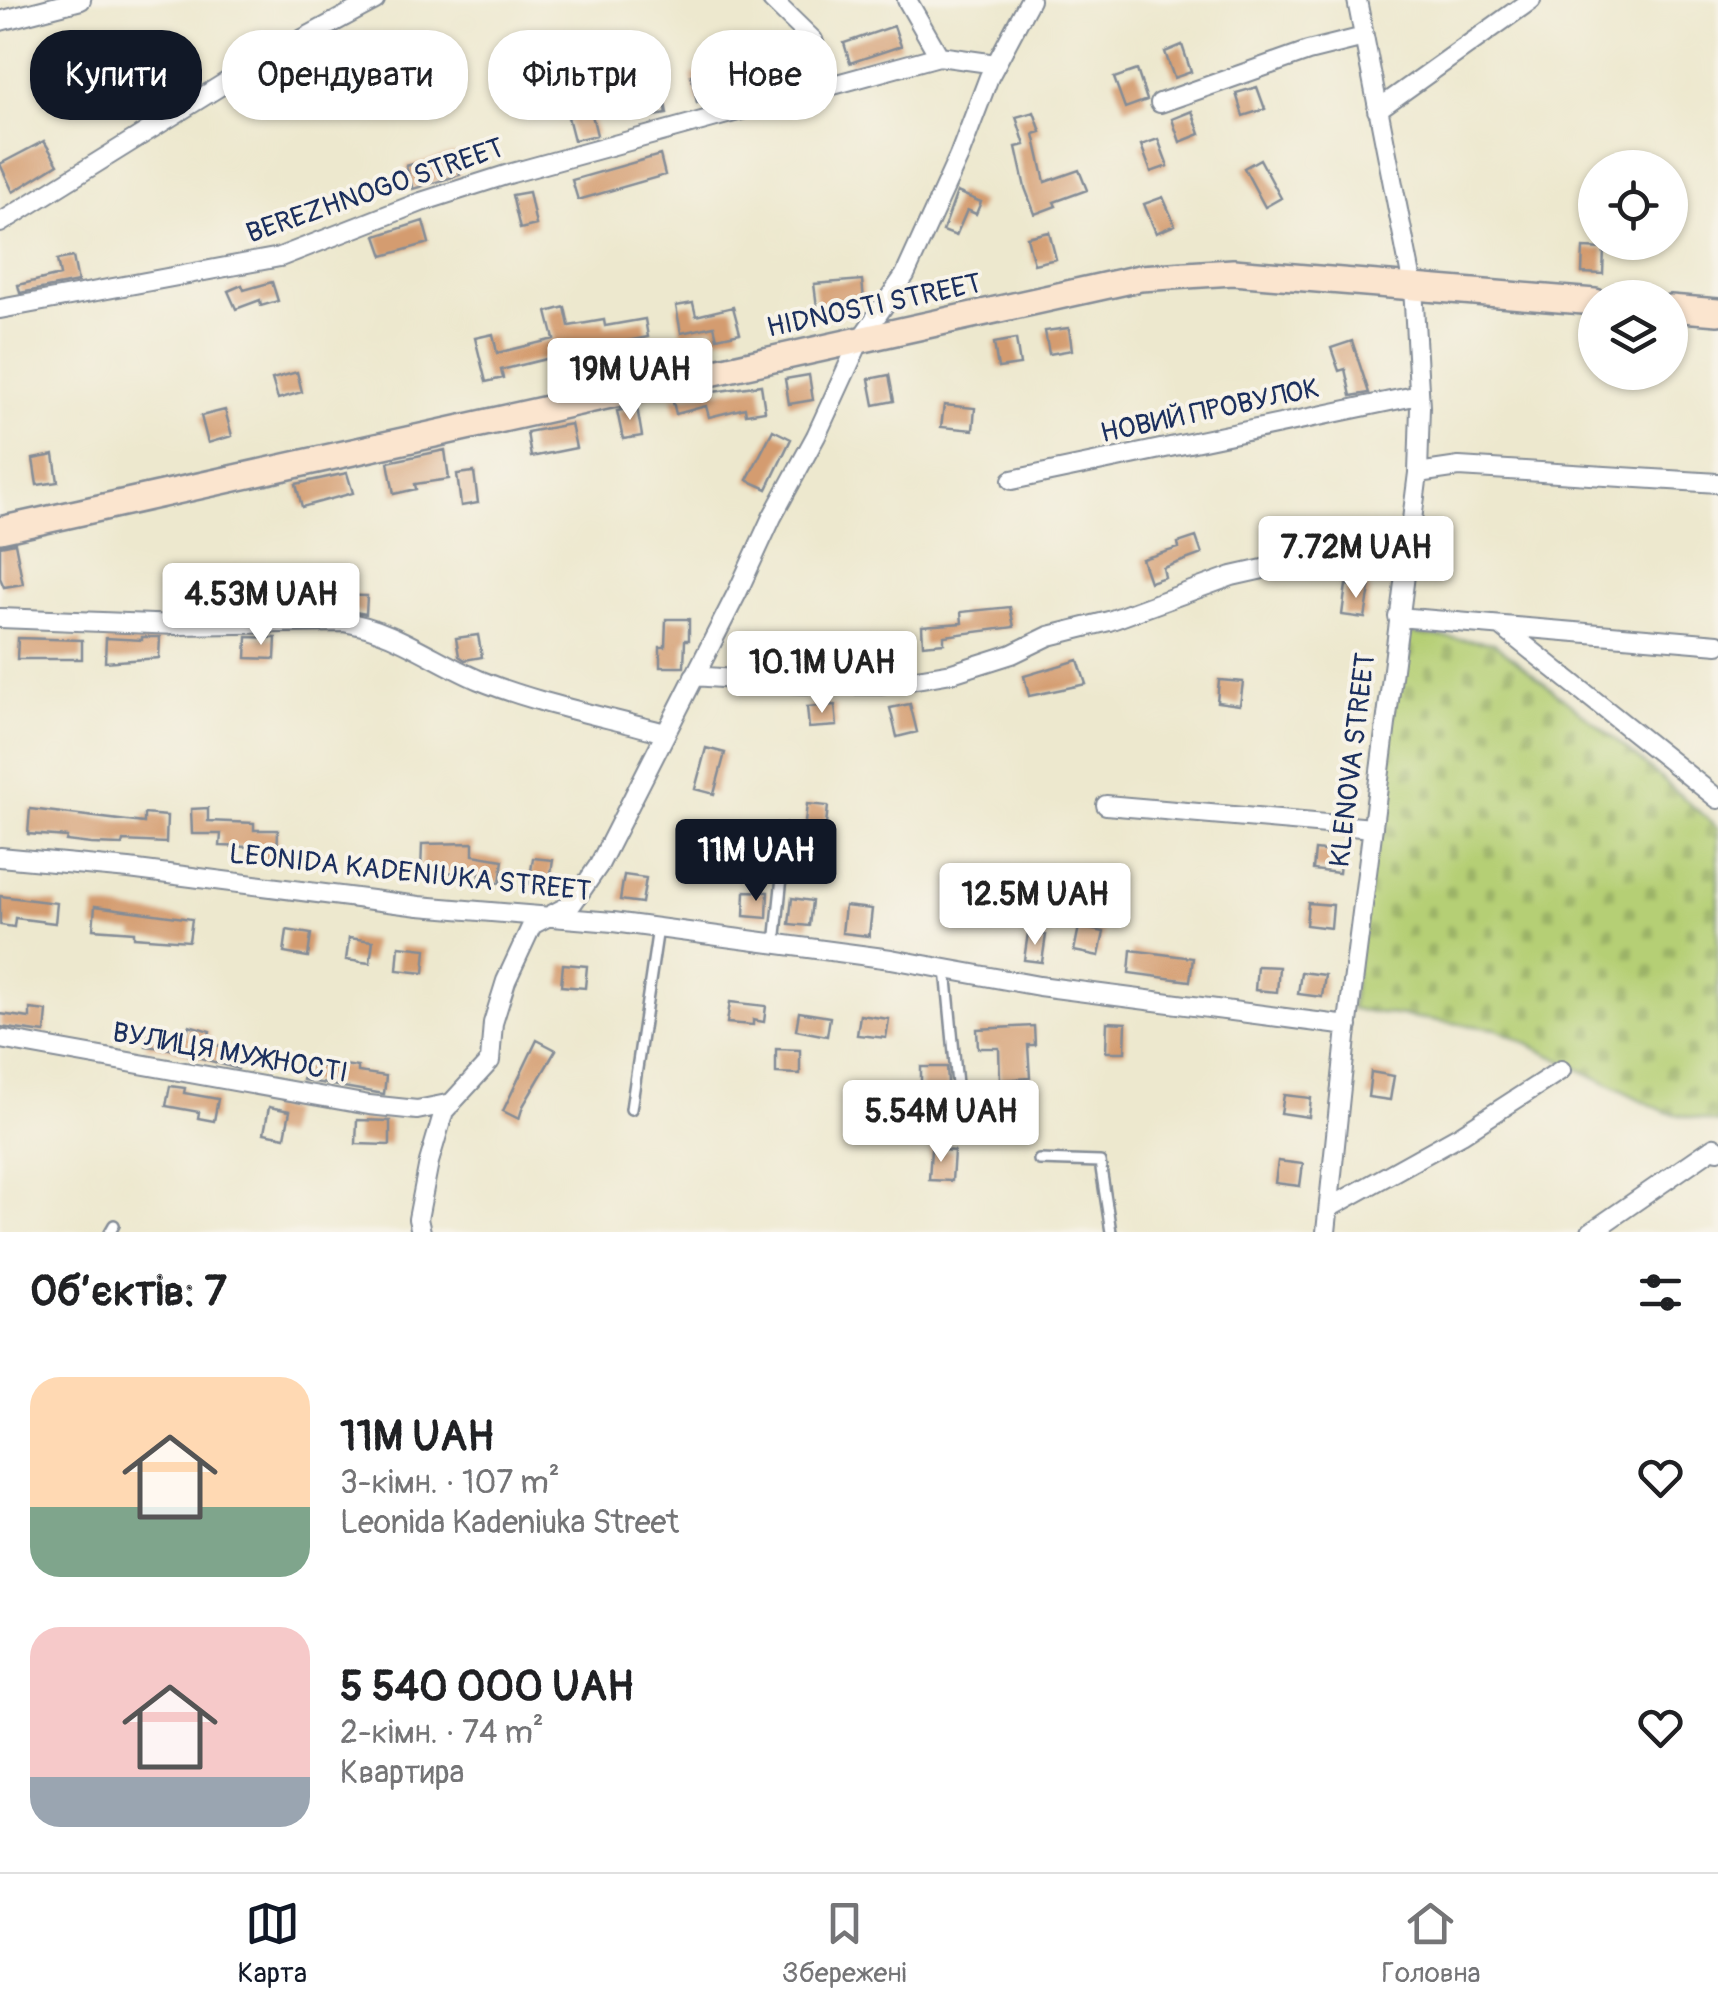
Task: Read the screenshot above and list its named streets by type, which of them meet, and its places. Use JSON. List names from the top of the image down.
{
  "streets": {
    "street": [
      "BEREZHNOGO STREET",
      "HIDNOSTI STREET",
      "НОВИЙ ПРОВУЛОК",
      "KLENOVA STREET",
      "LEONIDA KADENIUKA STREET",
      "ВУЛИЦЯ МУЖНОСТІ"
    ]
  },
  "crossings": [
    ["HIDNOSTI STREET", "KLENOVA STREET"],
    ["НОВИЙ ПРОВУЛОК", "KLENOVA STREET"],
    ["KLENOVA STREET", "LEONIDA KADENIUKA STREET"]
  ],
  "page": {
    "chip": [
      "Купити",
      "Орендувати",
      "Фільтри",
      "Нове"
    ],
    "price": [
      "19M UAH",
      "7.72M UAH",
      "4.53M UAH",
      "10.1M UAH",
      "11M UAH",
      "12.5M UAH",
      "5.54M UAH"
    ],
    "heading": "Об’єктів: 7",
    "list": [
      {
        "name": "11M UAH",
        "note": "3-кімн. · 107 m² · Leonida Kadeniuka Street"
      },
      {
        "name": "5 540 000 UAH",
        "note": "2-кімн. · 74 m² · Квартира"
      }
    ],
    "tabs": ["Карта", "Збережені", "Головна"]
  }
}
